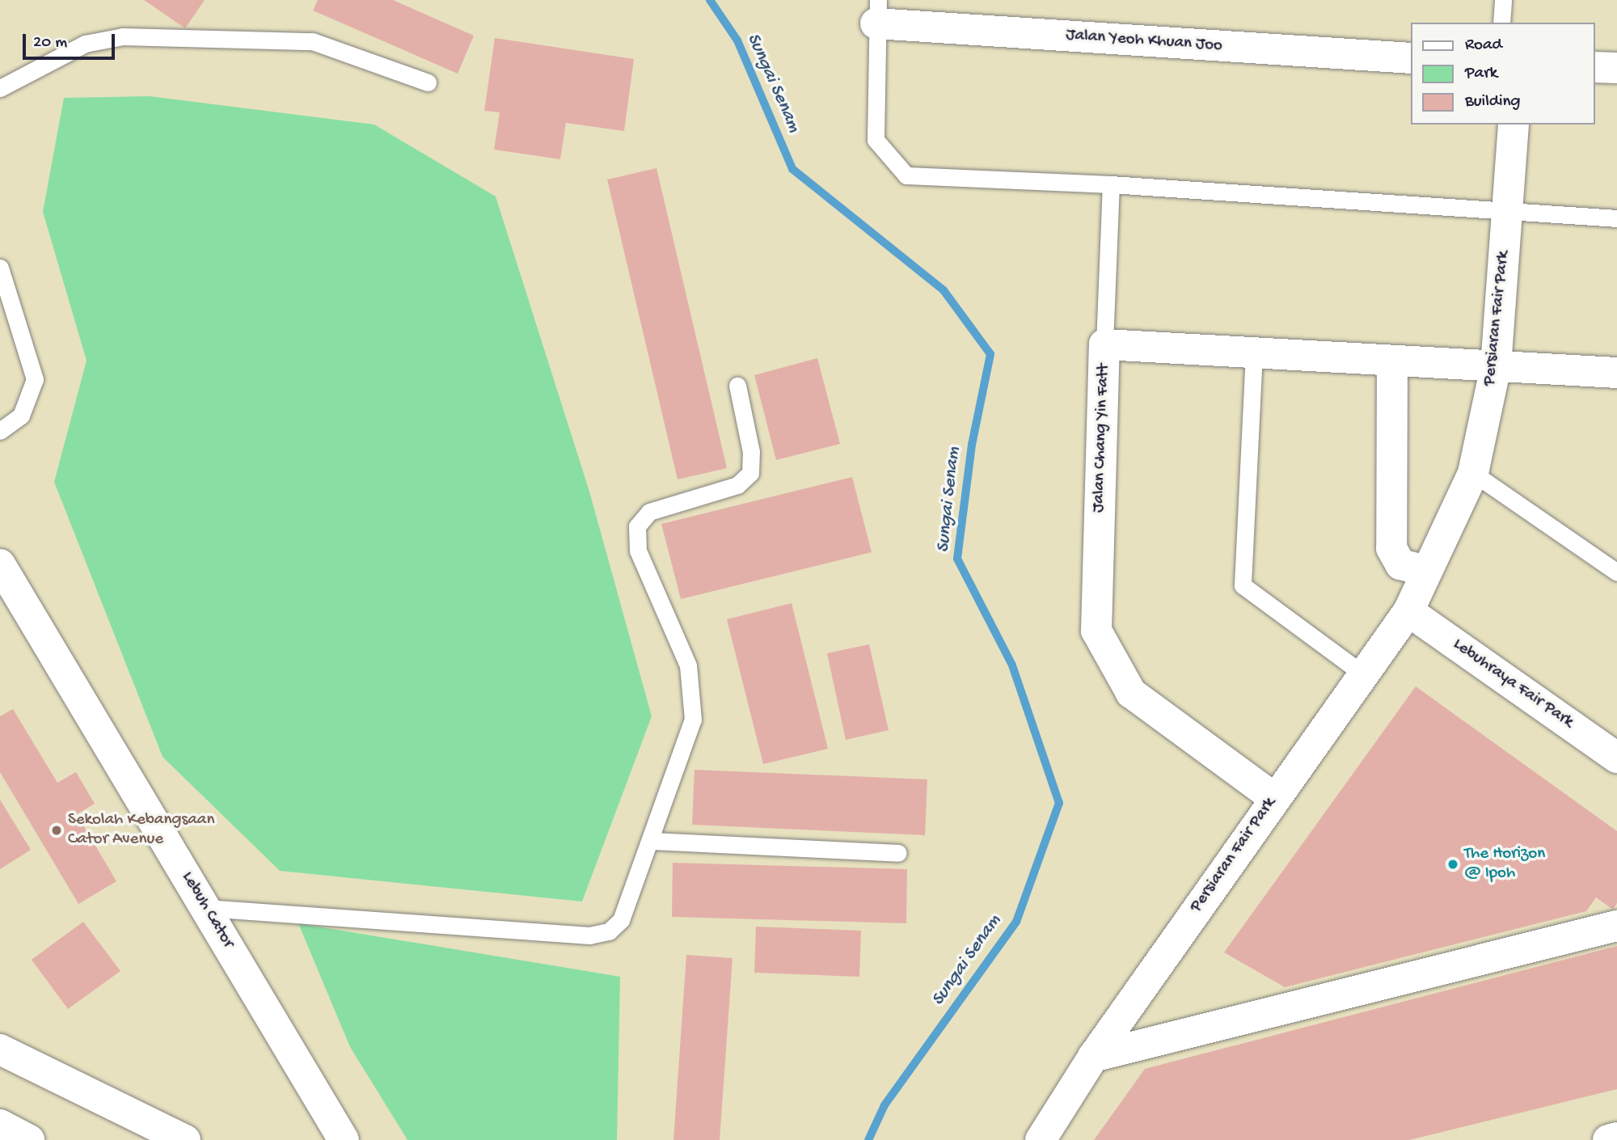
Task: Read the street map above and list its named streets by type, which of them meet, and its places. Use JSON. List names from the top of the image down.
{
  "streets": {
    "street": [
      "Jalan Yeoh Khuan Joo",
      "Persiaran Fair Park",
      "Jalan Chang Yin Fatt",
      "Lebuhraya Fair Park",
      "Lebuh Cator"
    ]
  },
  "crossings": [
    ["Persiaran Fair Park", "Jalan Chang Yin Fatt"],
    ["Persiaran Fair Park", "Lebuhraya Fair Park"]
  ],
  "water": ["Sungai Senam"],
  "places": ["Sekolah Kebangsaan Cator Avenue", "The Horizon @ Ipoh"],
  "legend": ["Road", "Park", "Building"],
  "scale_bar": "20 m"
}
